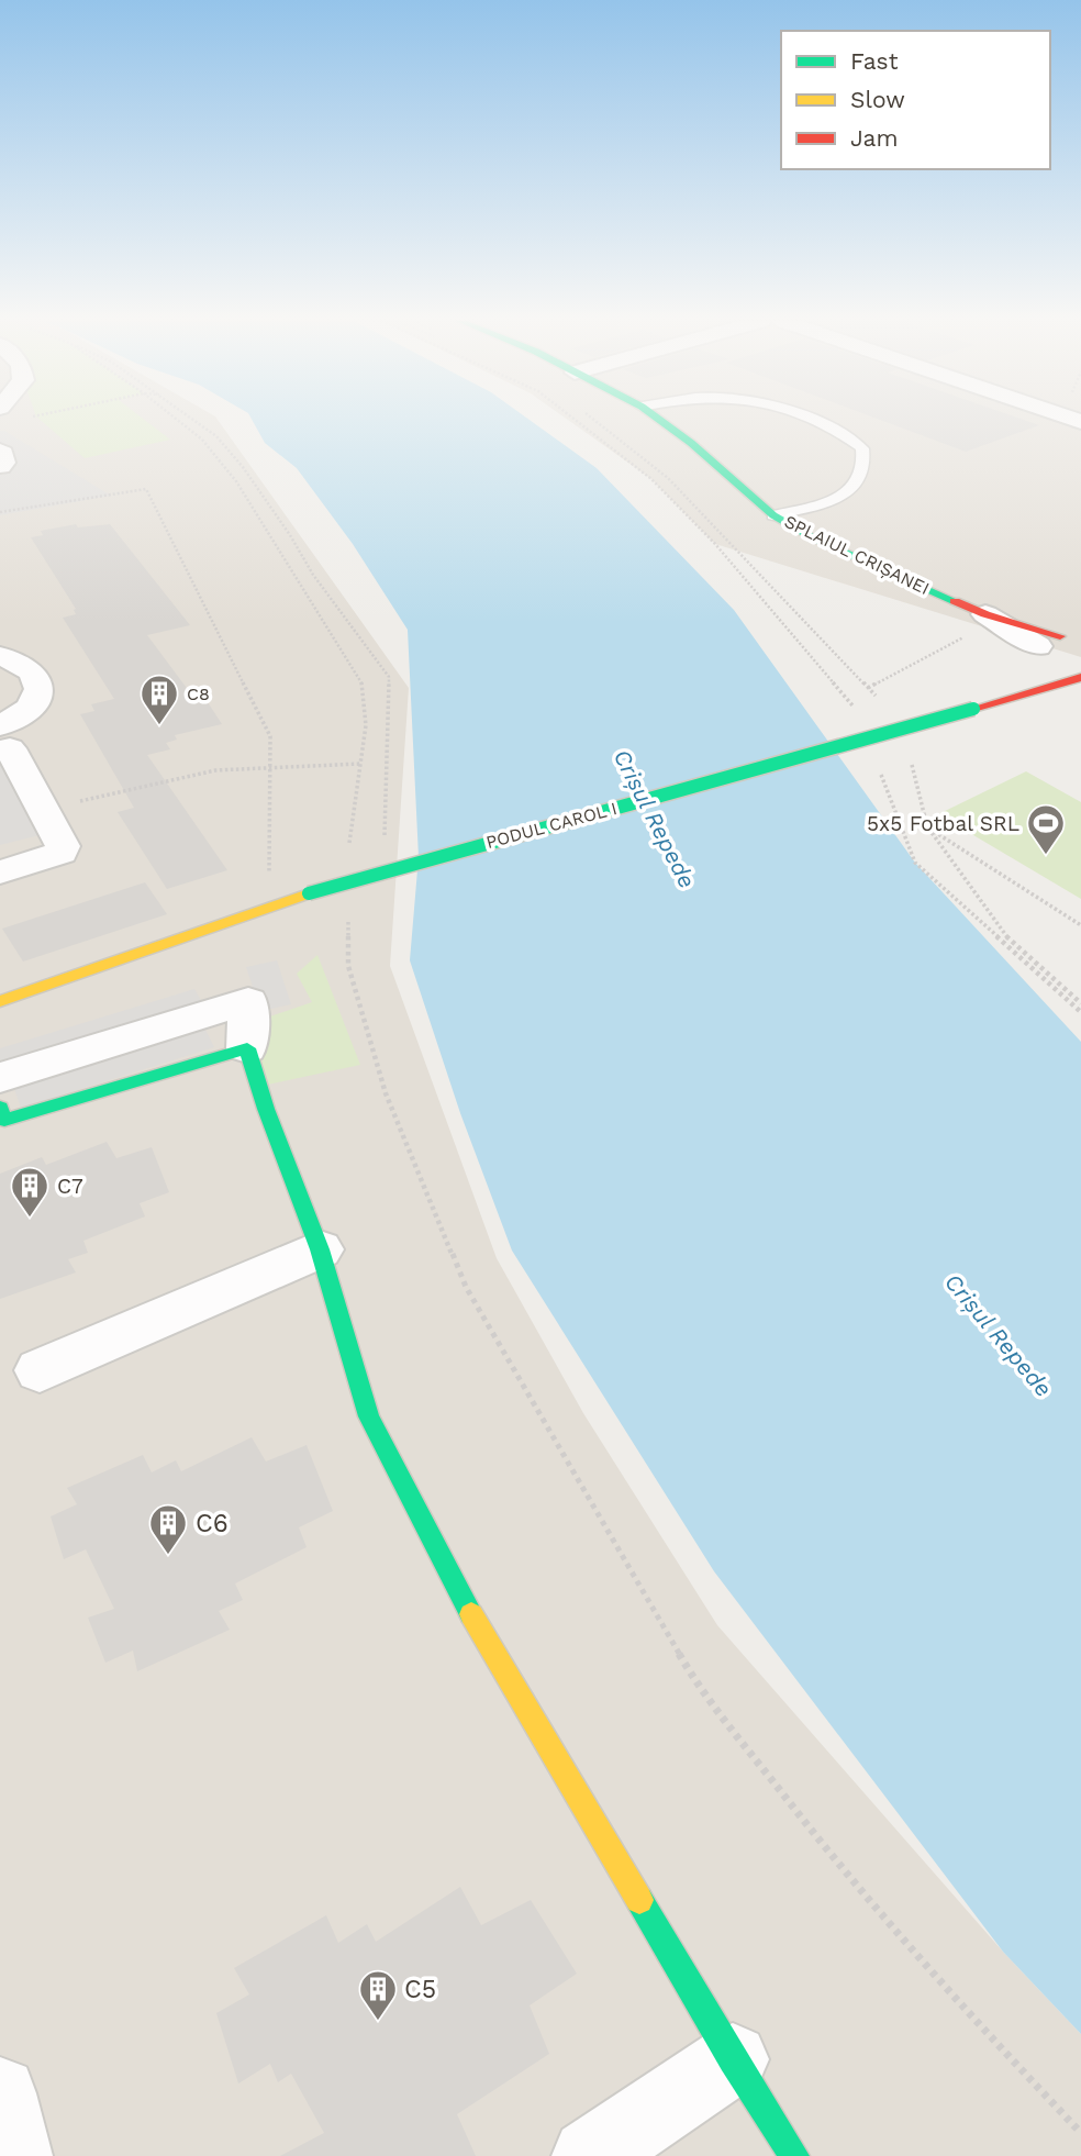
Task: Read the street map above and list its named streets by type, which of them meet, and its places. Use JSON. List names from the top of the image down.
{
  "streets": {
    "street": ["SPLAIUL CRIȘANEI", "PODUL CAROL I"]
  },
  "water": ["Crișul Repede"],
  "places": {
    "building": [
      "C8",
      "C7",
      "C6",
      "C5"
    ],
    "sports": ["5x5 Fotbal SRL"]
  },
  "legend": ["Fast", "Slow", "Jam"]
}
